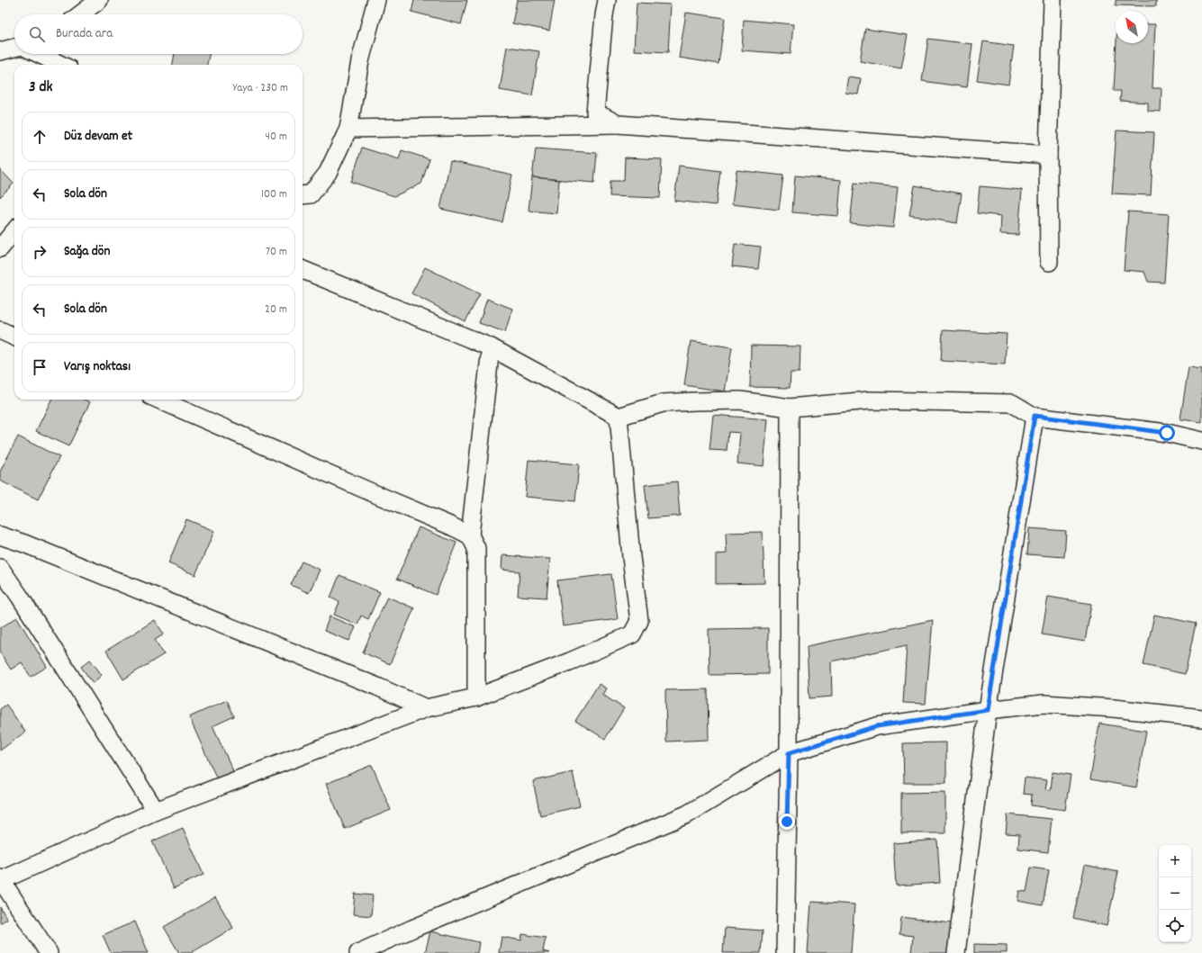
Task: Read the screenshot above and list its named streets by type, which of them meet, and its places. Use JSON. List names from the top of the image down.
{
  "north": "top left",
  "page": {
    "search": "Burada ara",
    "heading": ["3 dk", "Yaya · 230 m"],
    "list": [
      ["Düz devam et", "40 m"],
      ["Sola dön", "100 m"],
      ["Sağa dön", "70 m"],
      ["Sola dön", "20 m"],
      "Varış noktası"
    ],
    "map_buttons": ["+", "−"]
  }
}
